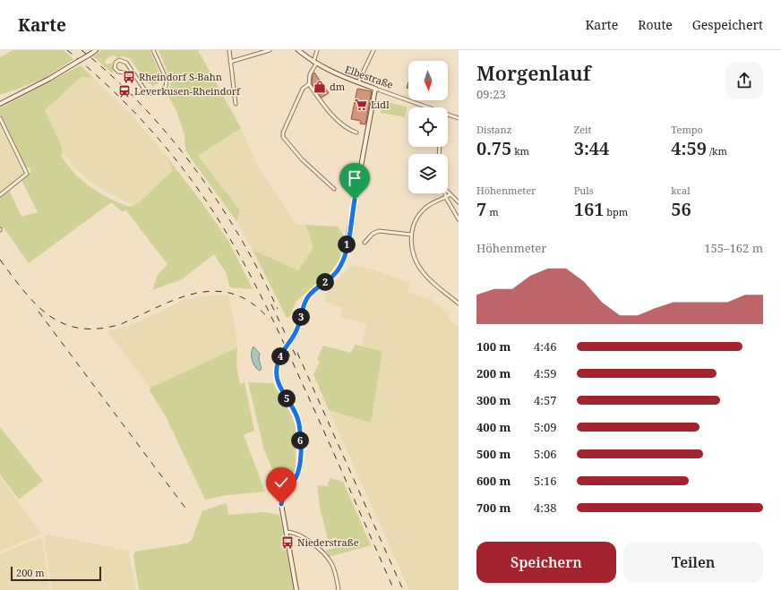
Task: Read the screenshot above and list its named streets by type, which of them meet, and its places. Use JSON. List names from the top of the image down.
{
  "streets": {
    "main road": ["Elbestraße"]
  },
  "places": {
    "bus stop": ["Rheindorf S-Bahn", "Niederstraße"],
    "shop": ["dm"],
    "station": ["Leverkusen-Rheindorf"],
    "supermarket": ["Lidl"]
  },
  "scale_bar": "200 m",
  "north": "bottom",
  "page": {
    "header": "Karte",
    "nav": ["Karte", "Route", "Gespeichert"],
    "heading": ["Morgenlauf", "09:23"],
    "stats": [
      ["Distanz", "0.75 km"],
      ["Zeit", "3:44"],
      ["Tempo", "4:59 /km"],
      ["Höhenmeter", "7 m"],
      ["Puls", "161 bpm"],
      ["kcal", "56"]
    ],
    "chart": ["Höhenmeter", "155–162 m"],
    "pins": [
      "1",
      "2",
      "3",
      "4",
      "5",
      "6"
    ],
    "list": [
      {
        "name": "100 m",
        "note": "4:46"
      },
      {
        "name": "200 m",
        "note": "4:59"
      },
      {
        "name": "300 m",
        "note": "4:57"
      },
      {
        "name": "400 m",
        "note": "5:09"
      },
      {
        "name": "500 m",
        "note": "5:06"
      },
      {
        "name": "600 m",
        "note": "5:16"
      },
      {
        "name": "700 m",
        "note": "4:38"
      }
    ],
    "buttons": ["Speichern", "Teilen"],
    "scale": "200 m"
  }
}
